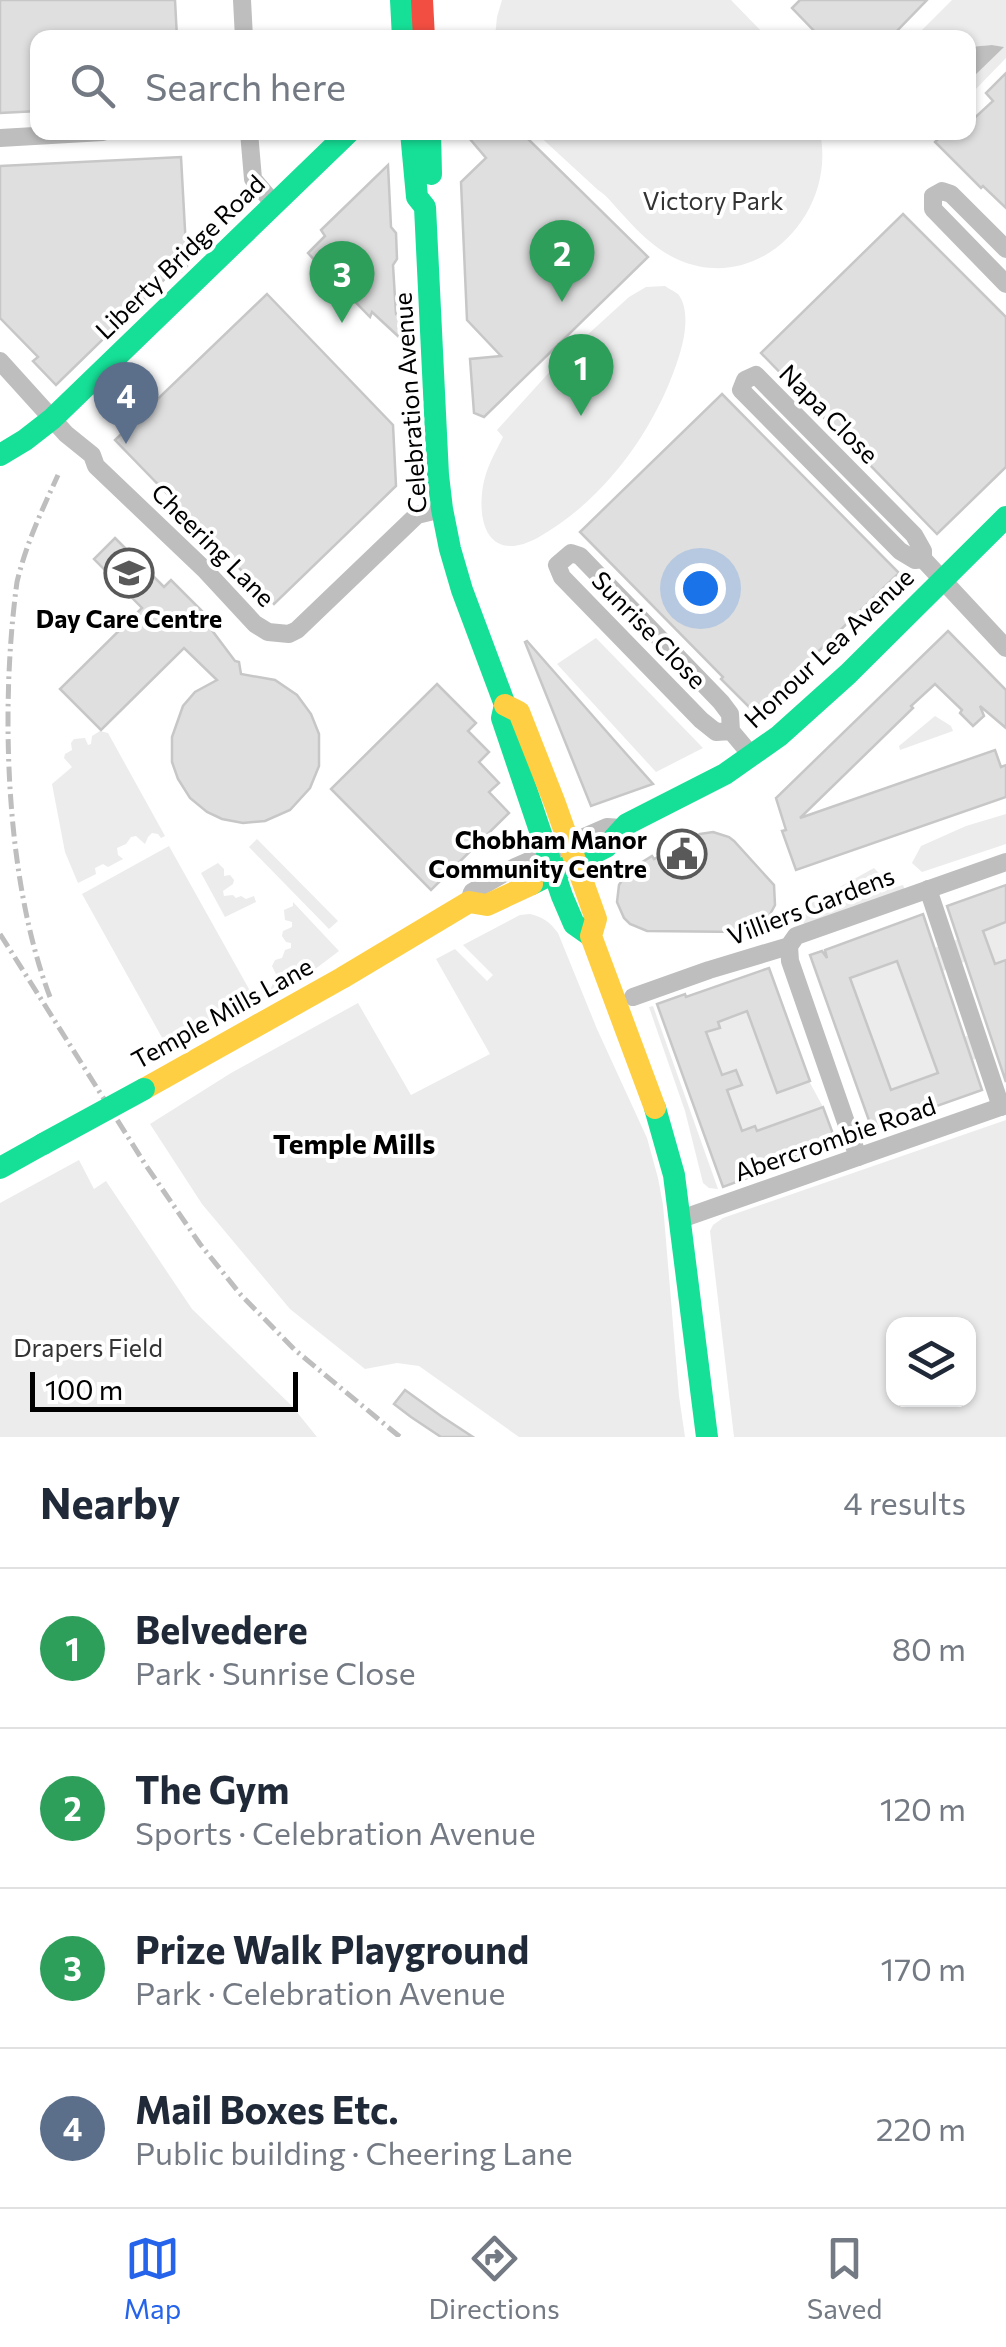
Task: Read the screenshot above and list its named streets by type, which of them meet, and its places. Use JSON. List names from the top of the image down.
{
  "streets": {
    "street": [
      "Liberty Bridge Road",
      "Celebration Avenue",
      "Napa Close",
      "Cheering Lane",
      "Sunrise Close",
      "Honour Lea Avenue",
      "Villiers Gardens",
      "Temple Mills Lane",
      "Abercrombie Road"
    ]
  },
  "crossings": [
    ["Liberty Bridge Road", "Cheering Lane"],
    ["Celebration Avenue", "Cheering Lane"],
    ["Celebration Avenue", "Honour Lea Avenue"],
    ["Celebration Avenue", "Temple Mills Lane"],
    ["Napa Close", "Honour Lea Avenue"],
    ["Sunrise Close", "Honour Lea Avenue"],
    ["Honour Lea Avenue", "Temple Mills Lane"]
  ],
  "districts": ["Temple Mills"],
  "parks": ["Victory Park", "Drapers Field"],
  "places": {
    "school or university": ["Day Care Centre"],
    "public building": ["Chobham Manor Community Centre"]
  },
  "scale_bar": "100 m",
  "page": {
    "search": "Search here",
    "pins": [
      "2",
      "3",
      "1",
      "4"
    ],
    "scale": "100 m",
    "heading": ["Nearby", "4 results"],
    "list": [
      {
        "mark": "1",
        "name": "Belvedere",
        "note": "Park · Sunrise Close",
        "value": "80 m"
      },
      {
        "mark": "2",
        "name": "The Gym",
        "note": "Sports · Celebration Avenue",
        "value": "120 m"
      },
      {
        "mark": "3",
        "name": "Prize Walk Playground",
        "note": "Park · Celebration Avenue",
        "value": "170 m"
      },
      {
        "mark": "4",
        "name": "Mail Boxes Etc.",
        "note": "Public building · Cheering Lane",
        "value": "220 m"
      }
    ],
    "nav": ["Map", "Directions", "Saved"]
  }
}
